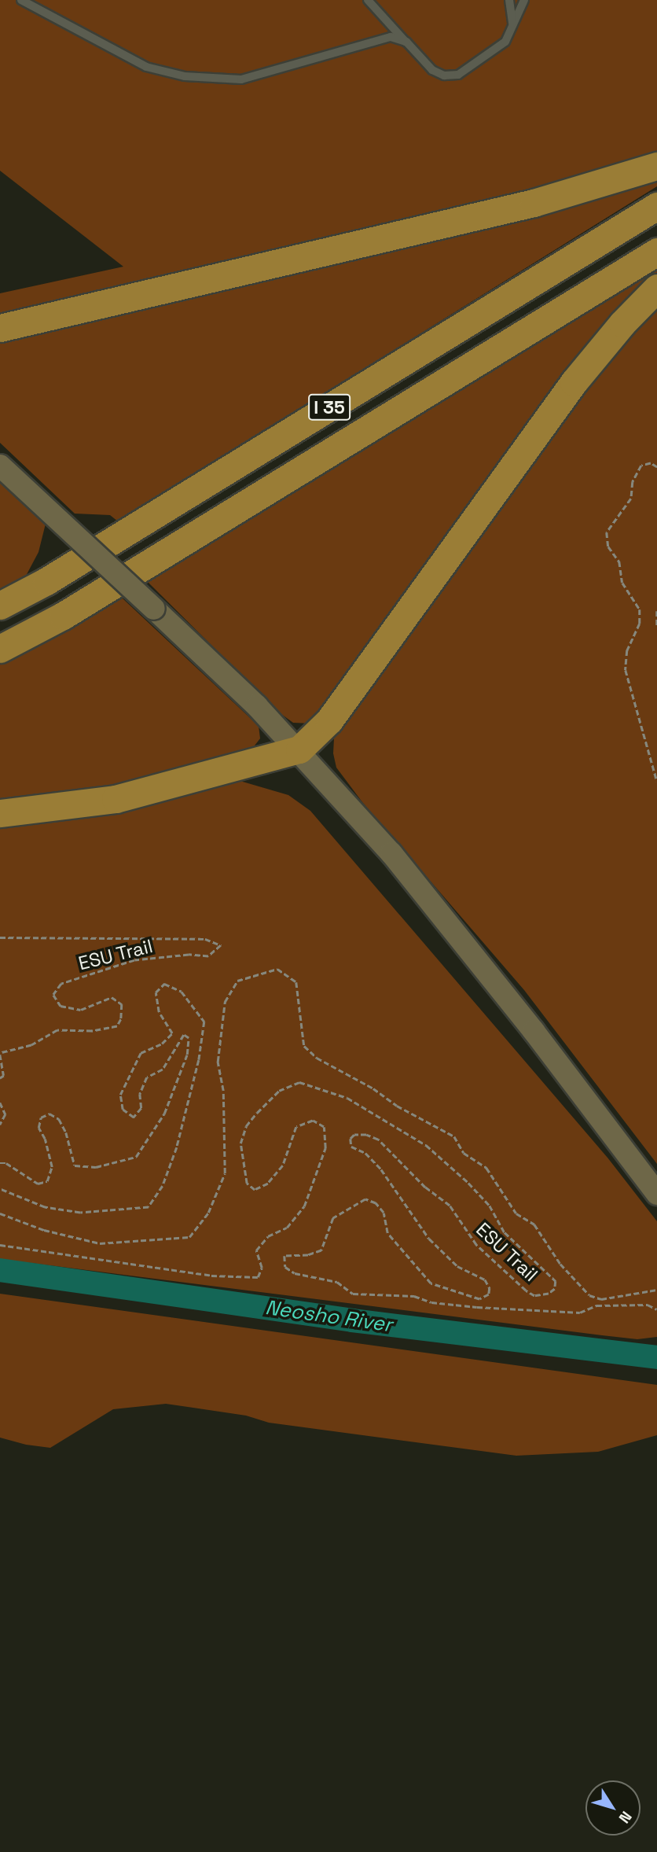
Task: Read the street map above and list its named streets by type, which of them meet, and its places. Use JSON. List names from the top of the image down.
{
  "streets": {
    "highway": ["I 35"],
    "path": ["ESU Trail"]
  },
  "water": ["Neosho River"],
  "north": "bottom right"
}
